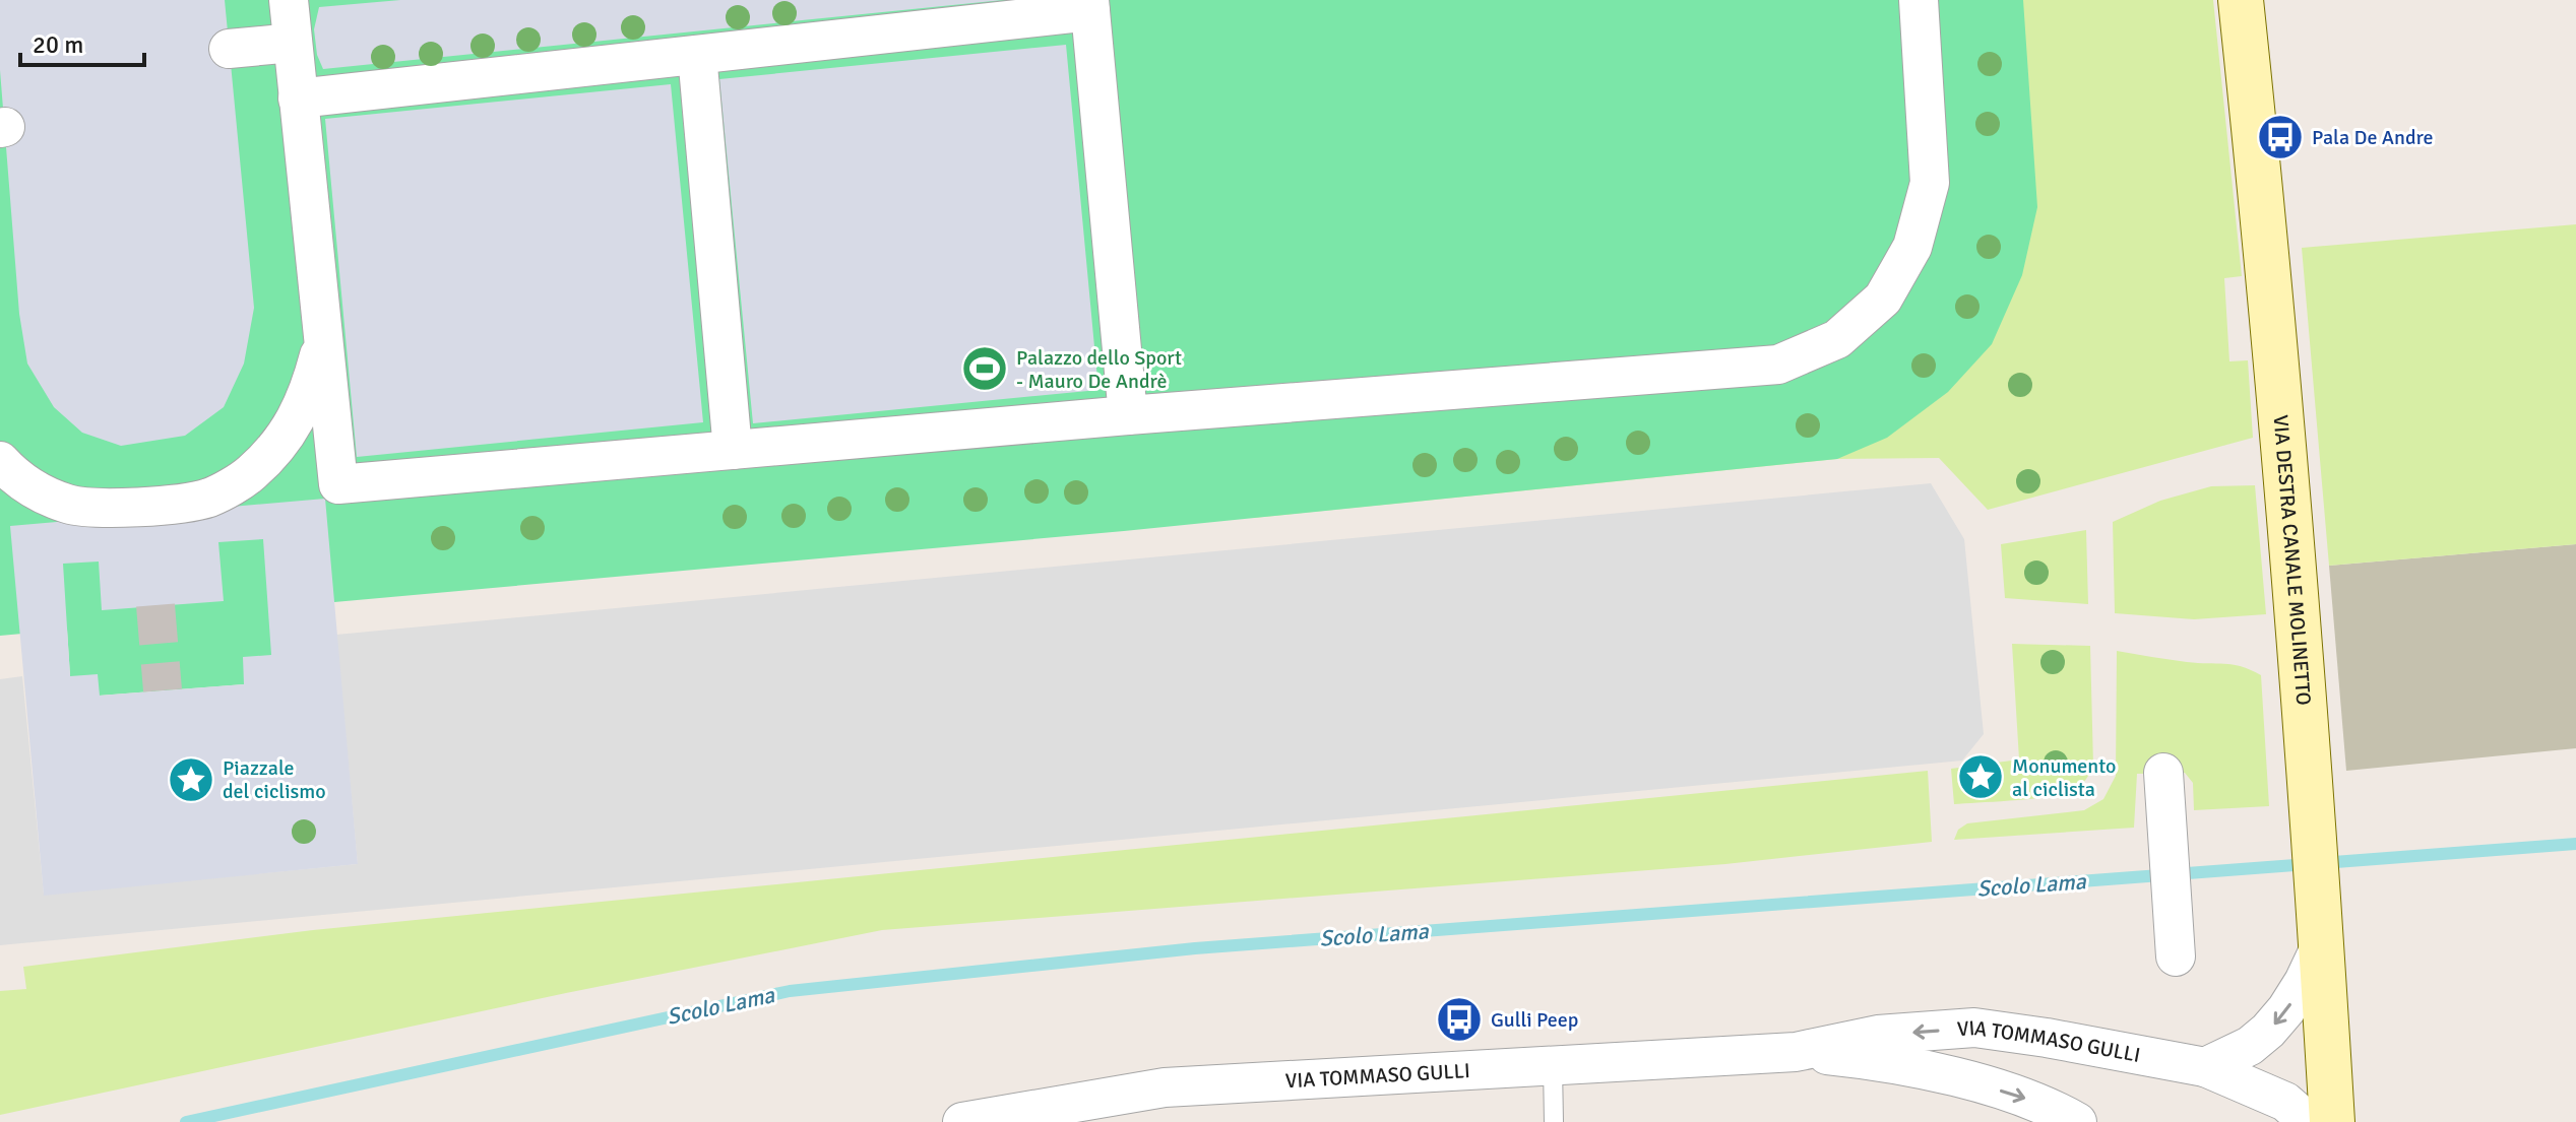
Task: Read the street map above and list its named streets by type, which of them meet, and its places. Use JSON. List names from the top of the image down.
{
  "streets": {
    "street": ["VIA DESTRA CANALE MOLINETTO", "VIA TOMMASO GULLI"]
  },
  "water": ["Scolo Lama"],
  "places": {
    "bus stop": ["Pala De Andre", "Gulli Peep"],
    "sports": ["Palazzo dello Sport - Mauro De Andrè"],
    "place": ["Monumento al ciclista", "Piazzale del ciclismo"]
  },
  "scale_bar": "20 m"
}
